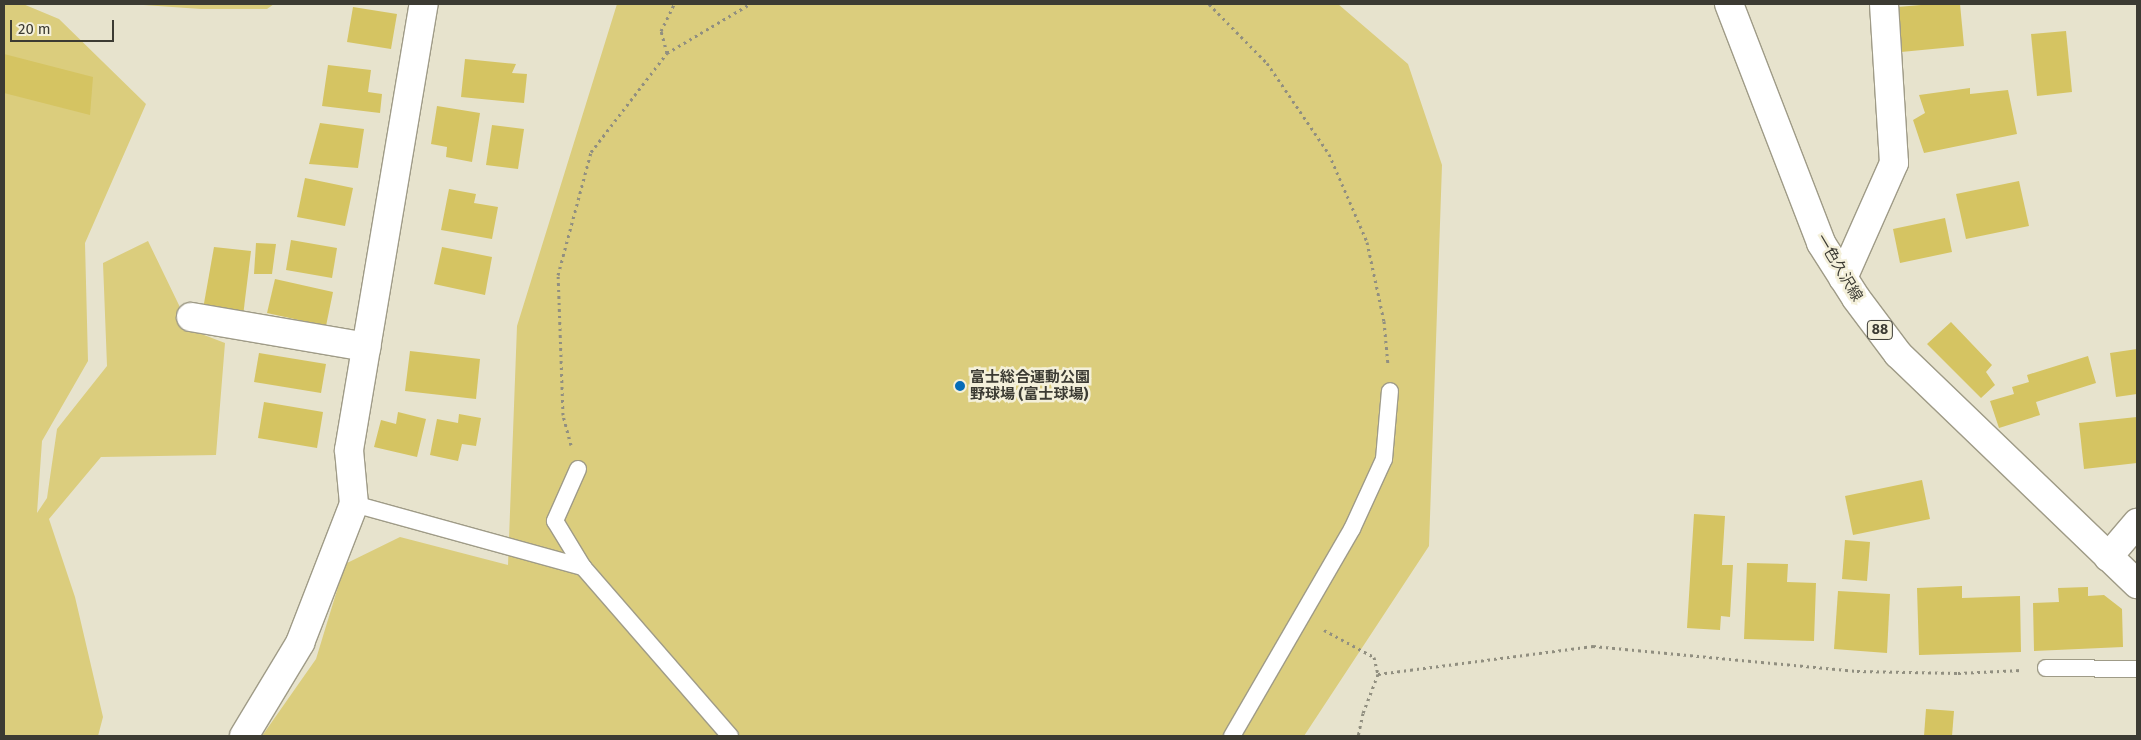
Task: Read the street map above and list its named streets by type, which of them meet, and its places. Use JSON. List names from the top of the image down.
{
  "streets": {
    "street": ["一色久沢線", "88"]
  },
  "places": ["富士総合運動公園 野球場 (富士球場)"],
  "scale_bar": "20 m"
}
